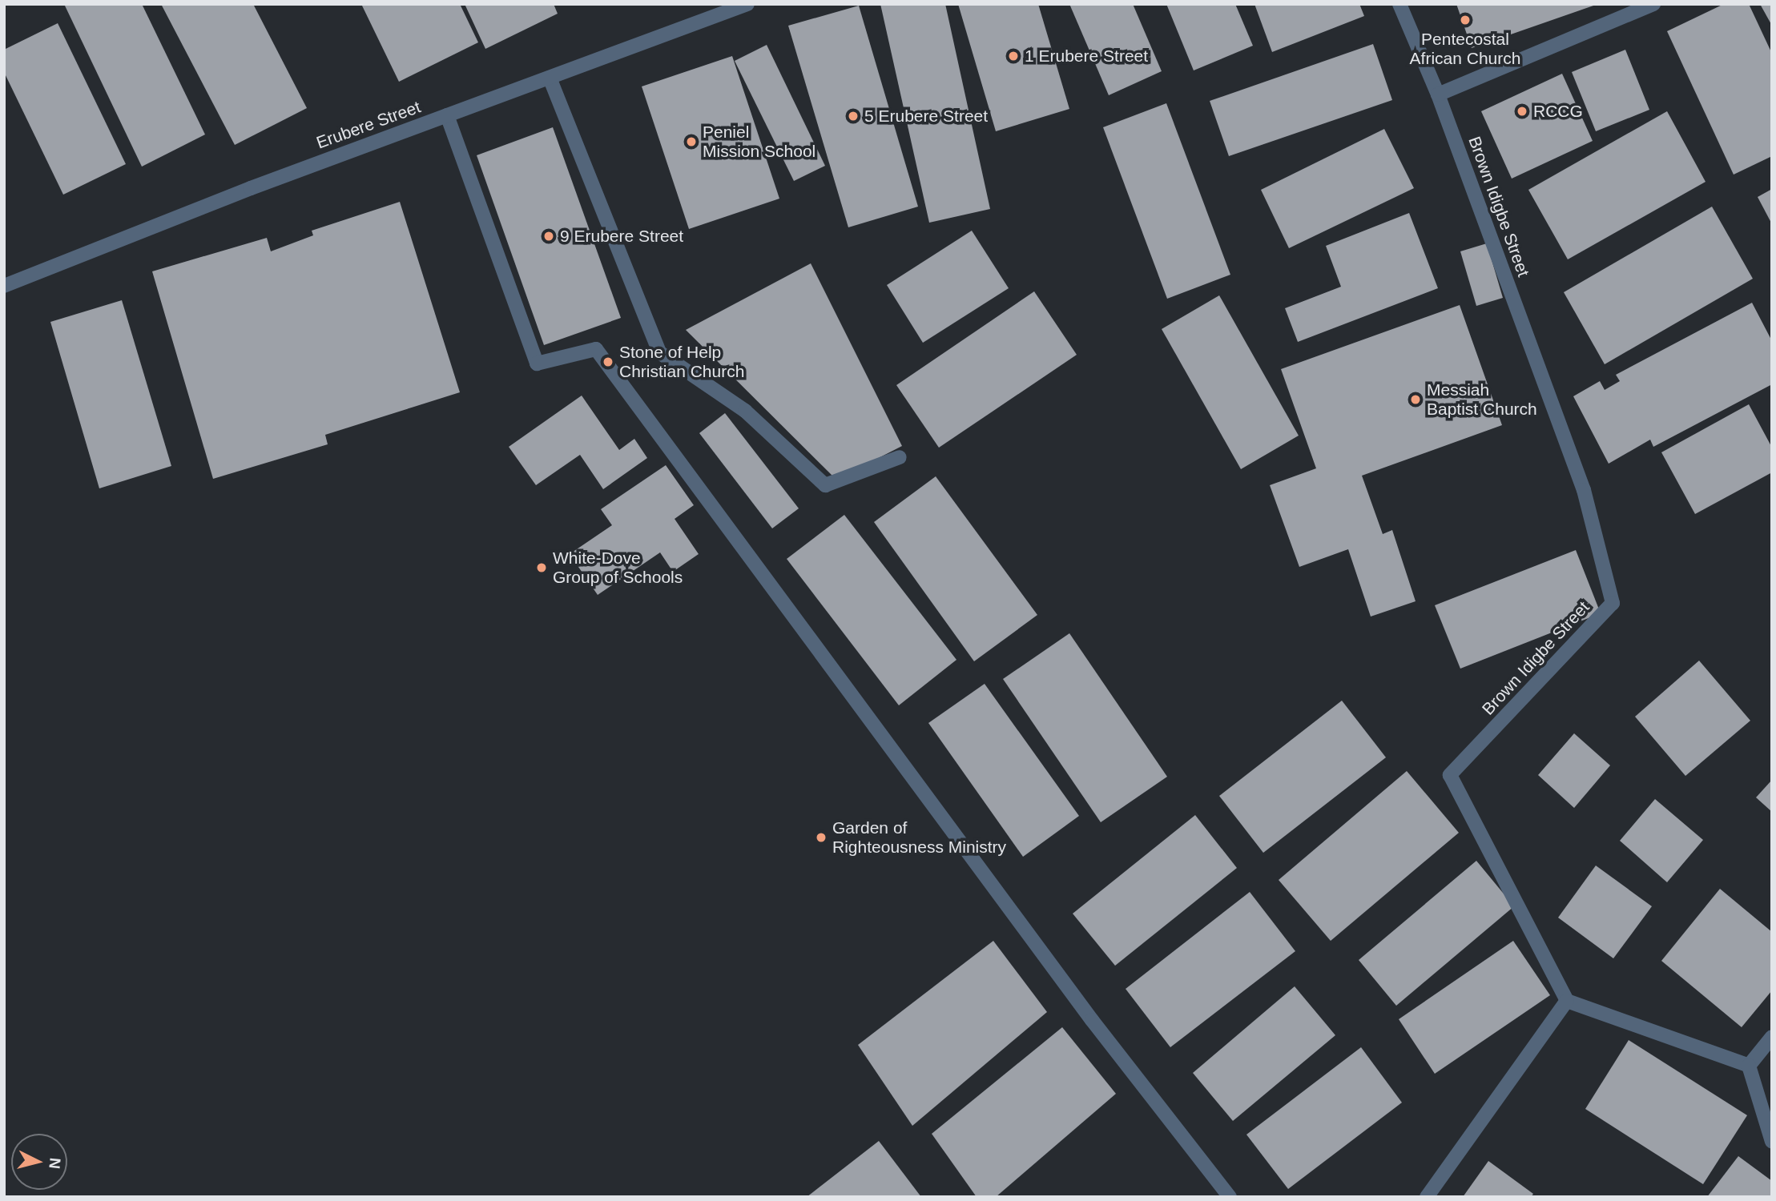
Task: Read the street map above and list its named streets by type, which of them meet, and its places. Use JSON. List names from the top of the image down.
{
  "streets": {
    "street": ["Erubere Street", "Brown Idigbe Street"]
  },
  "places": [
    "Pentecostal African Church",
    "1 Erubere Street",
    "RCCG",
    "5 Erubere Street",
    "Peniel Mission School",
    "9 Erubere Street",
    "Stone of Help Christian Church",
    "Messiah Baptist Church",
    "White-Dove Group of Schools",
    "Garden of Righteousness Ministry"
  ],
  "north": "right"
}
